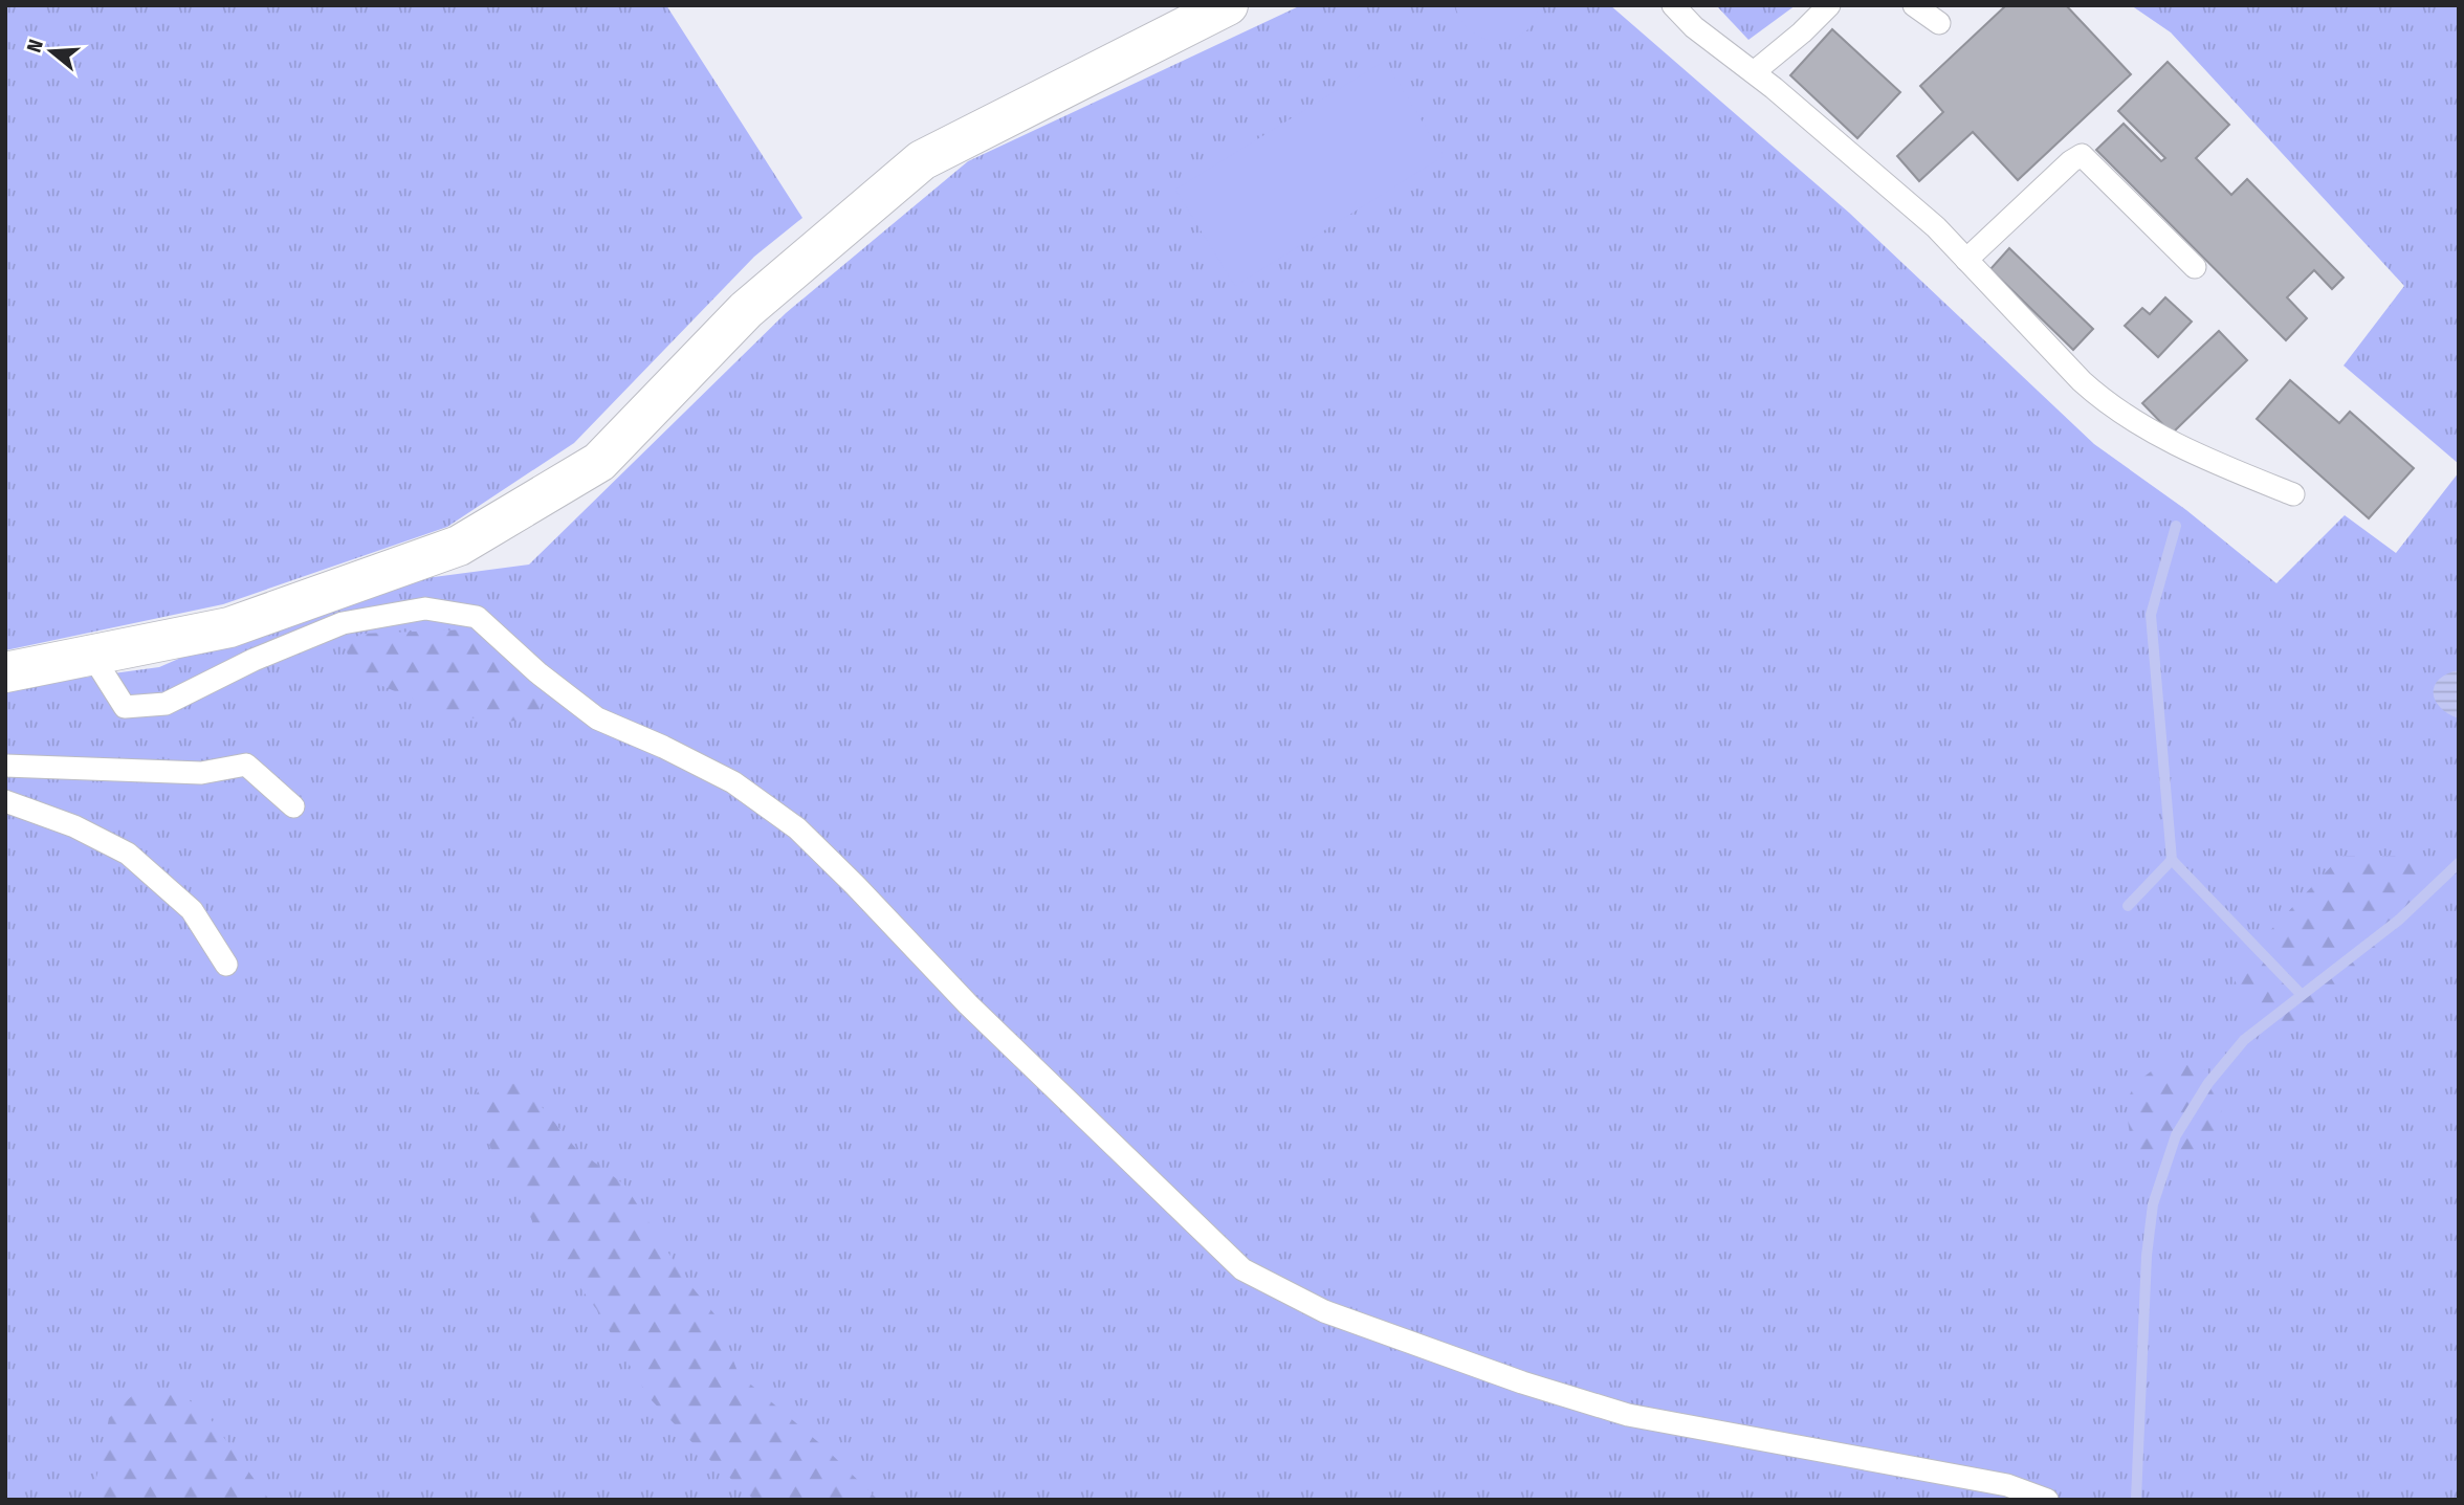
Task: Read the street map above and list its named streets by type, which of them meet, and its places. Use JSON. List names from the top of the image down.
{
  "north": "left"
}
